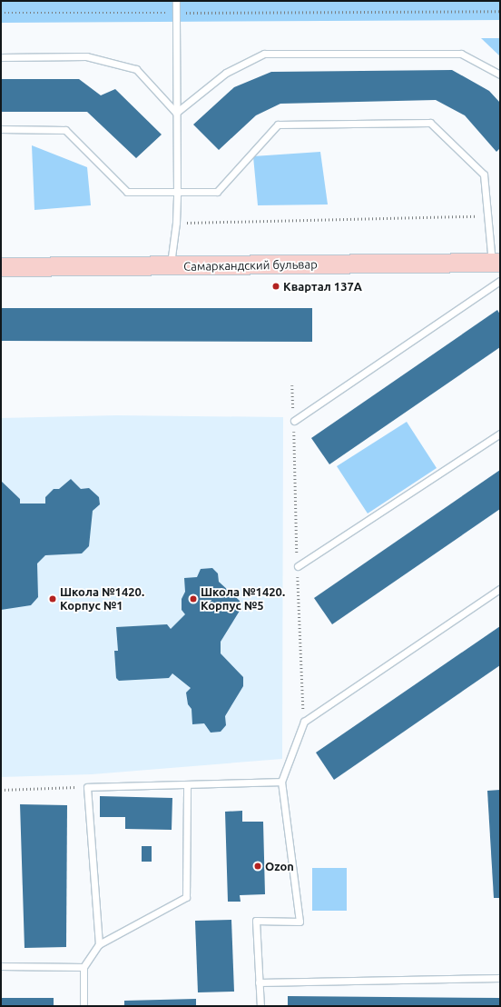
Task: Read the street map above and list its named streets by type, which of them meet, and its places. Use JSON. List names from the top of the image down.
{
  "streets": {
    "street": ["Самаркандский бульвар"]
  },
  "places": [
    "Квартал 137А",
    "Школа №1420. Корпус №1",
    "Школа №1420. Корпус №5",
    "Ozon"
  ]
}
